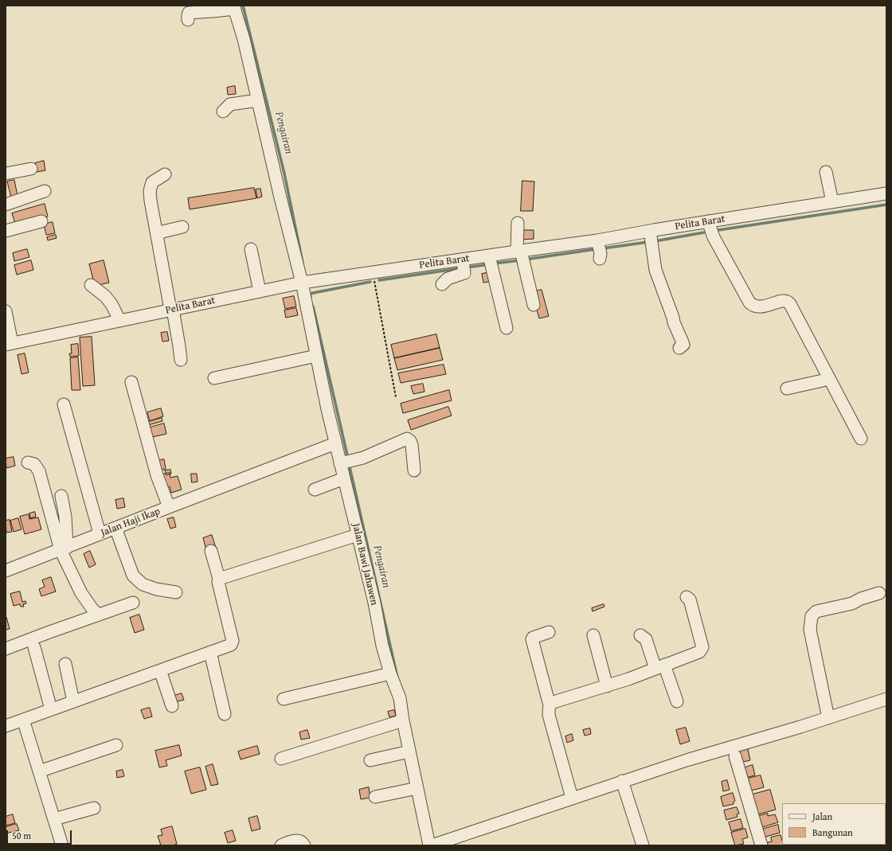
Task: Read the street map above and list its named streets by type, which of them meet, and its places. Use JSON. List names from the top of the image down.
{
  "streets": {
    "street": ["Pelita Barat", "Jalan Haji Ikap", "Jalan Bawi Jahawen"]
  },
  "crossings": [
    ["Pelita Barat", "Jalan Bawi Jahawen"]
  ],
  "water": ["Pengairan"],
  "legend": ["Jalan", "Bangunan"],
  "scale_bar": "50 m"
}
